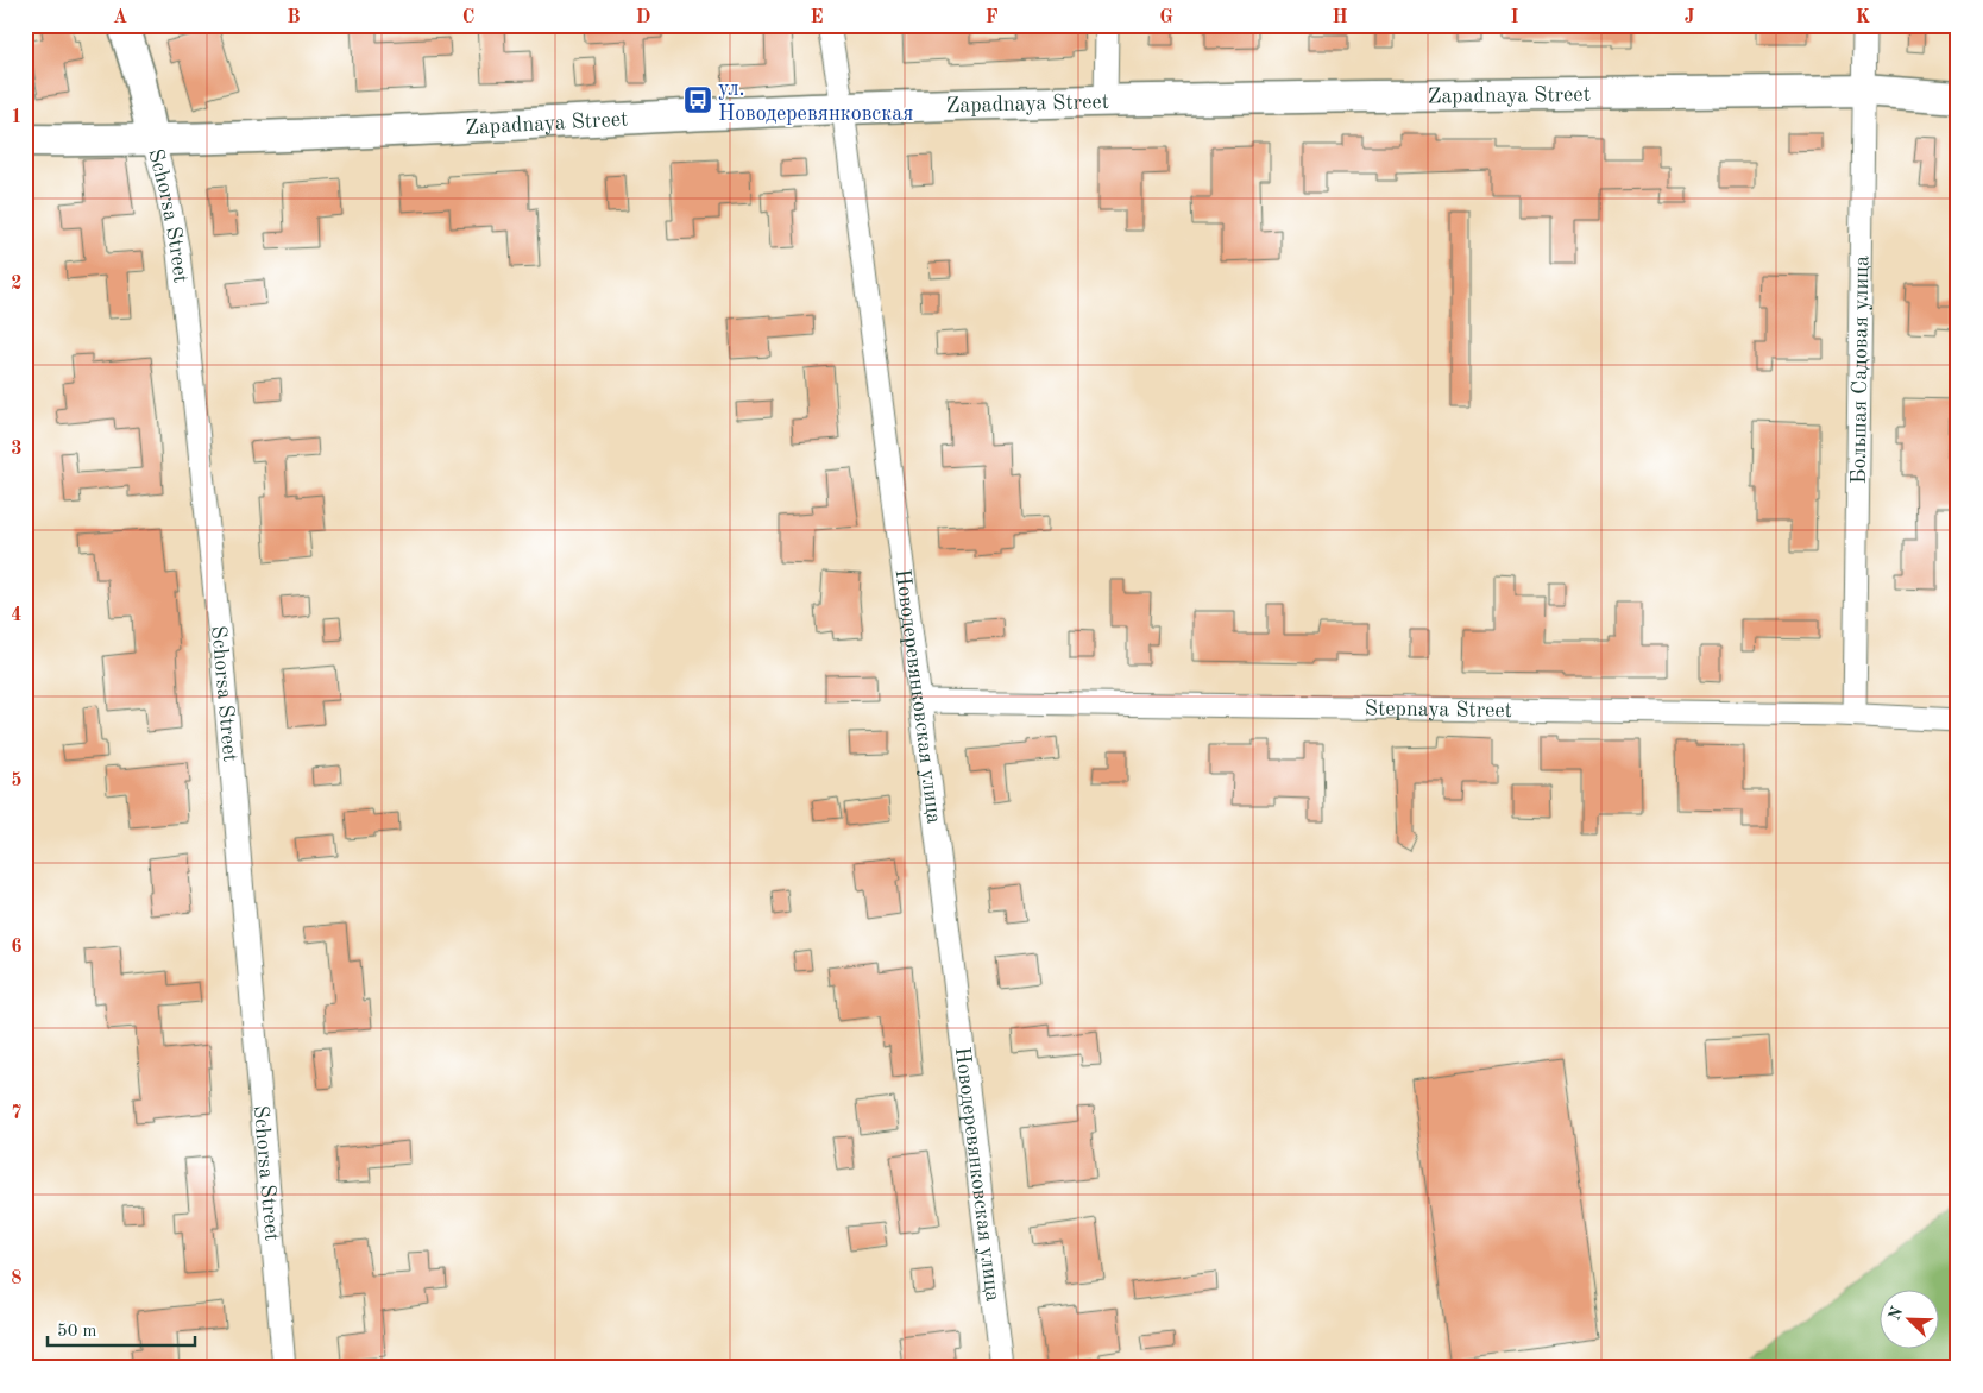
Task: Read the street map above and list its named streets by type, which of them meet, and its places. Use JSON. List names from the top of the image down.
{
  "streets": {
    "main road": ["Zapadnaya Street", "Schorsa Street"],
    "street": ["Большая Садовая улица", "Новодеревянковская улица", "Stepnaya Street"]
  },
  "crossings": [
    ["Zapadnaya Street", "Schorsa Street"],
    ["Zapadnaya Street", "Большая Садовая улица"],
    ["Zapadnaya Street", "Новодеревянковская улица"],
    ["Большая Садовая улица", "Stepnaya Street"],
    ["Новодеревянковская улица", "Stepnaya Street"]
  ],
  "places": {
    "bus stop": ["ул. Новодеревянковская"]
  },
  "scale_bar": "50 m",
  "north": "top left",
  "grid": {
    "columns": [
      "A",
      "B",
      "C",
      "D",
      "E",
      "F",
      "G",
      "H",
      "I",
      "J",
      "K"
    ],
    "rows": [
      "1",
      "2",
      "3",
      "4",
      "5",
      "6",
      "7",
      "8"
    ]
  }
}
